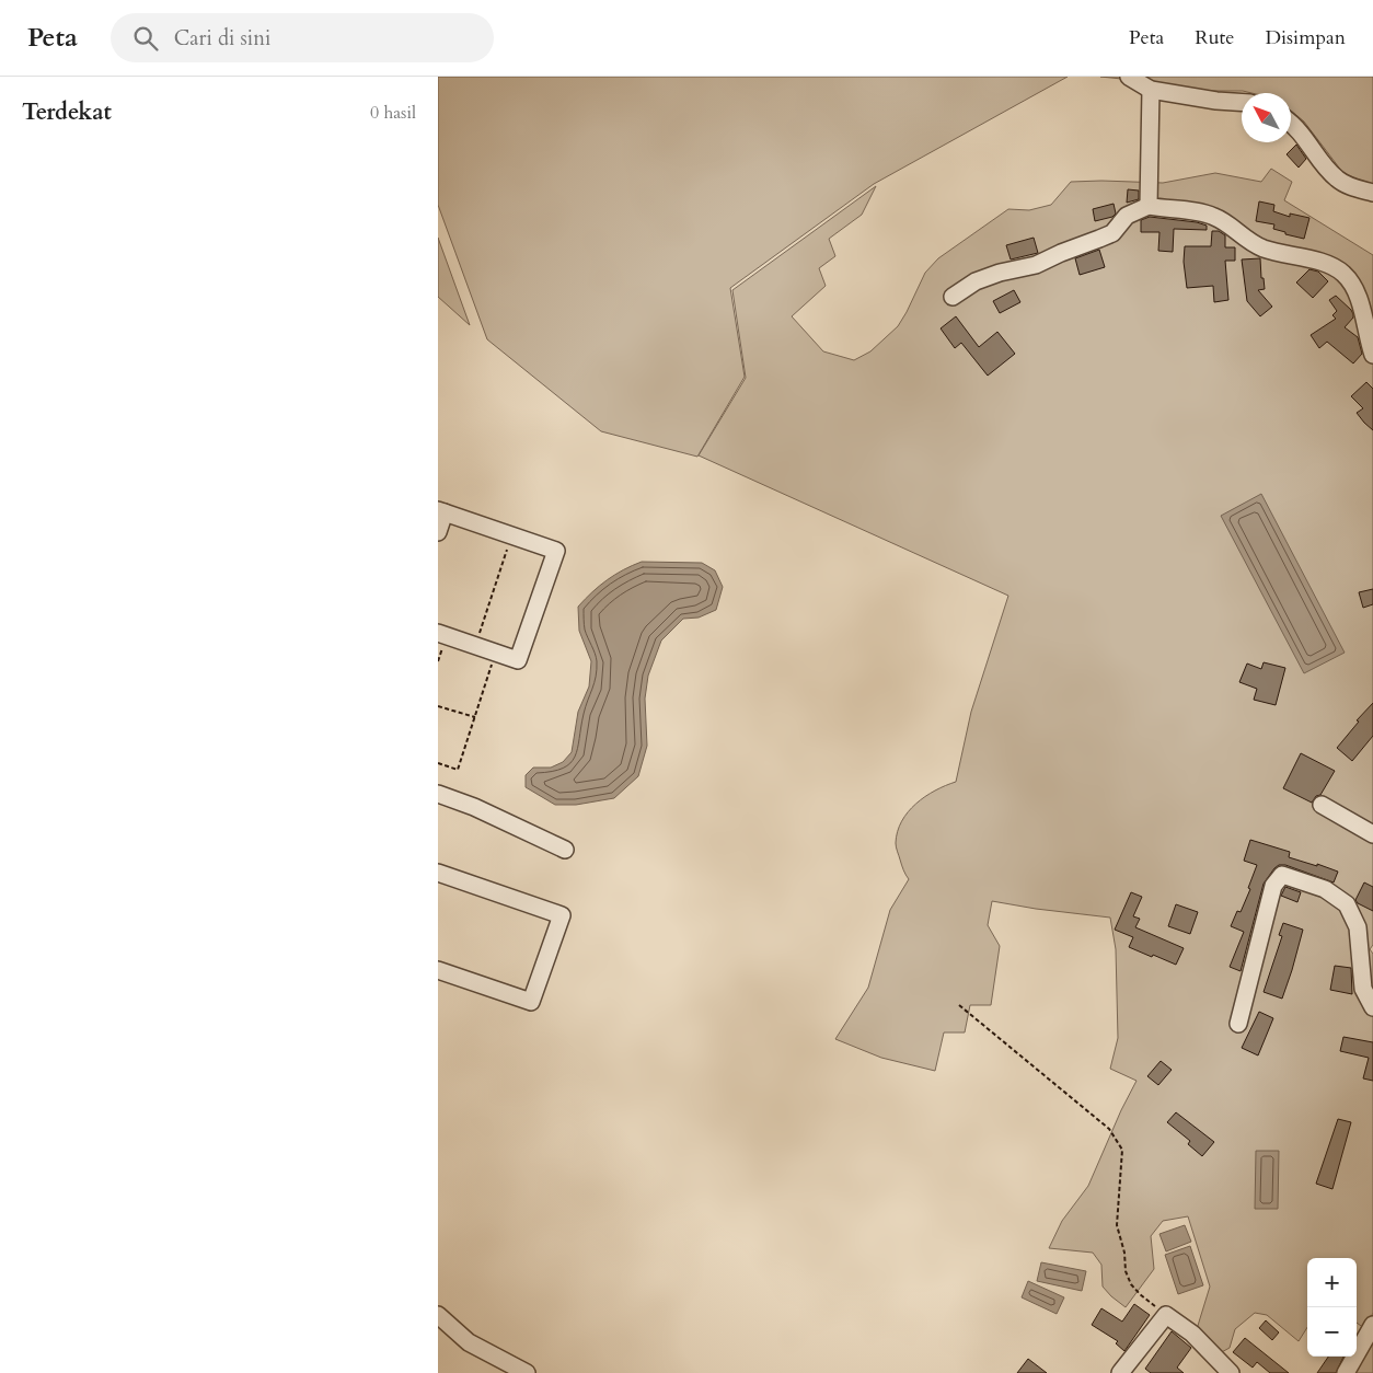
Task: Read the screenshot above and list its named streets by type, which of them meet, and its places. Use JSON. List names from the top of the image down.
{
  "north": "top left",
  "page": {
    "header": "Peta",
    "search": "Cari di sini",
    "nav": ["Peta", "Rute", "Disimpan"],
    "heading": ["Terdekat", "0 hasil"],
    "map_buttons": ["+", "−"]
  }
}
